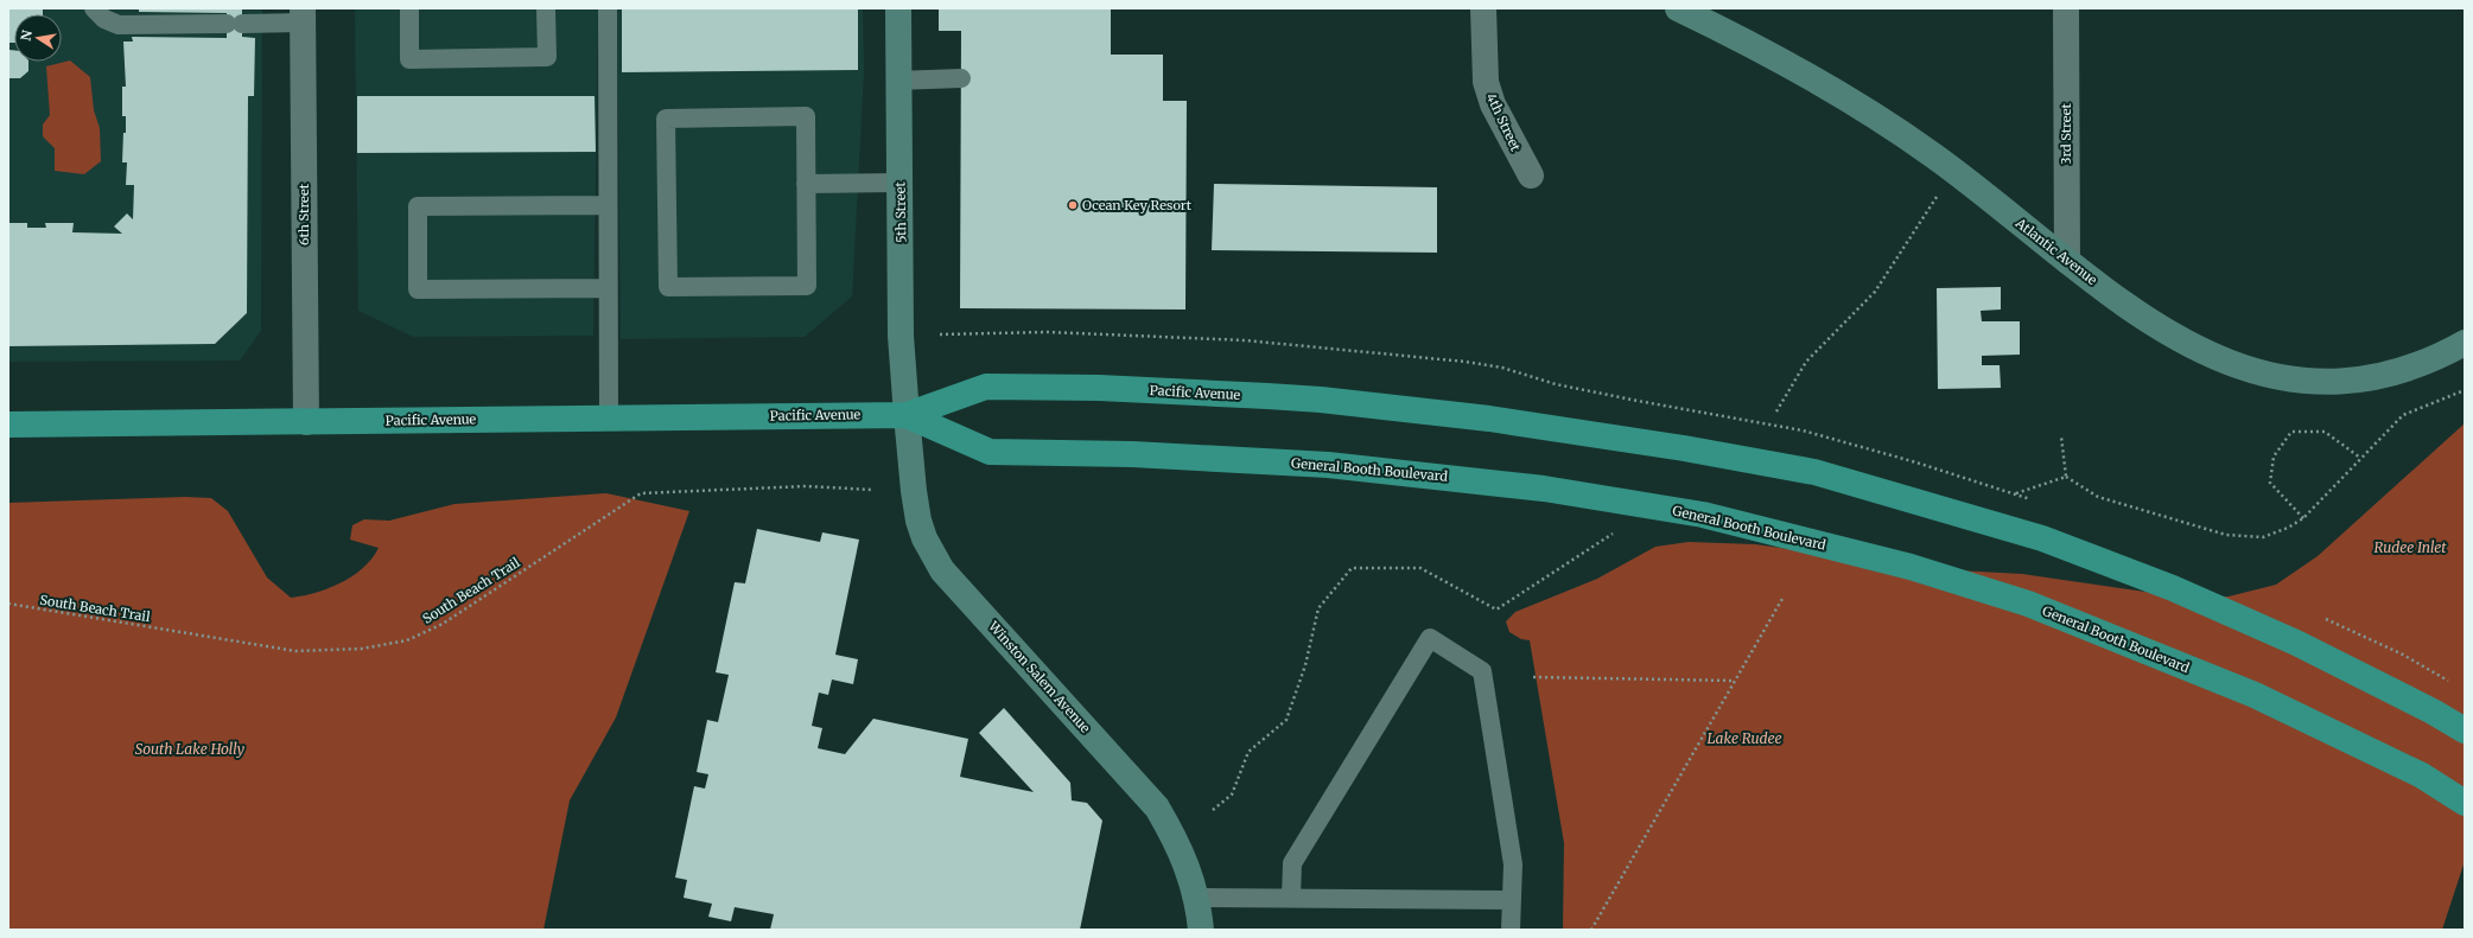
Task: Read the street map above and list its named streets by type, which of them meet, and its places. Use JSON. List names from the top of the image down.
{
  "streets": {
    "highway": ["Pacific Avenue", "General Booth Boulevard"],
    "street": [
      "4th Street",
      "3rd Street",
      "5th Street",
      "6th Street",
      "Atlantic Avenue",
      "Winston Salem Avenue"
    ],
    "path": ["South Beach Trail"]
  },
  "crossings": [
    ["3rd Street", "Atlantic Avenue"],
    ["5th Street", "Pacific Avenue"],
    ["5th Street", "General Booth Boulevard"],
    ["5th Street", "Winston Salem Avenue"],
    ["6th Street", "Pacific Avenue"],
    ["Pacific Avenue", "General Booth Boulevard"],
    ["Pacific Avenue", "Winston Salem Avenue"],
    ["General Booth Boulevard", "Winston Salem Avenue"]
  ],
  "water": ["Rudee Inlet", "Lake Rudee", "South Lake Holly"],
  "places": ["Ocean Key Resort"],
  "north": "left"
}
